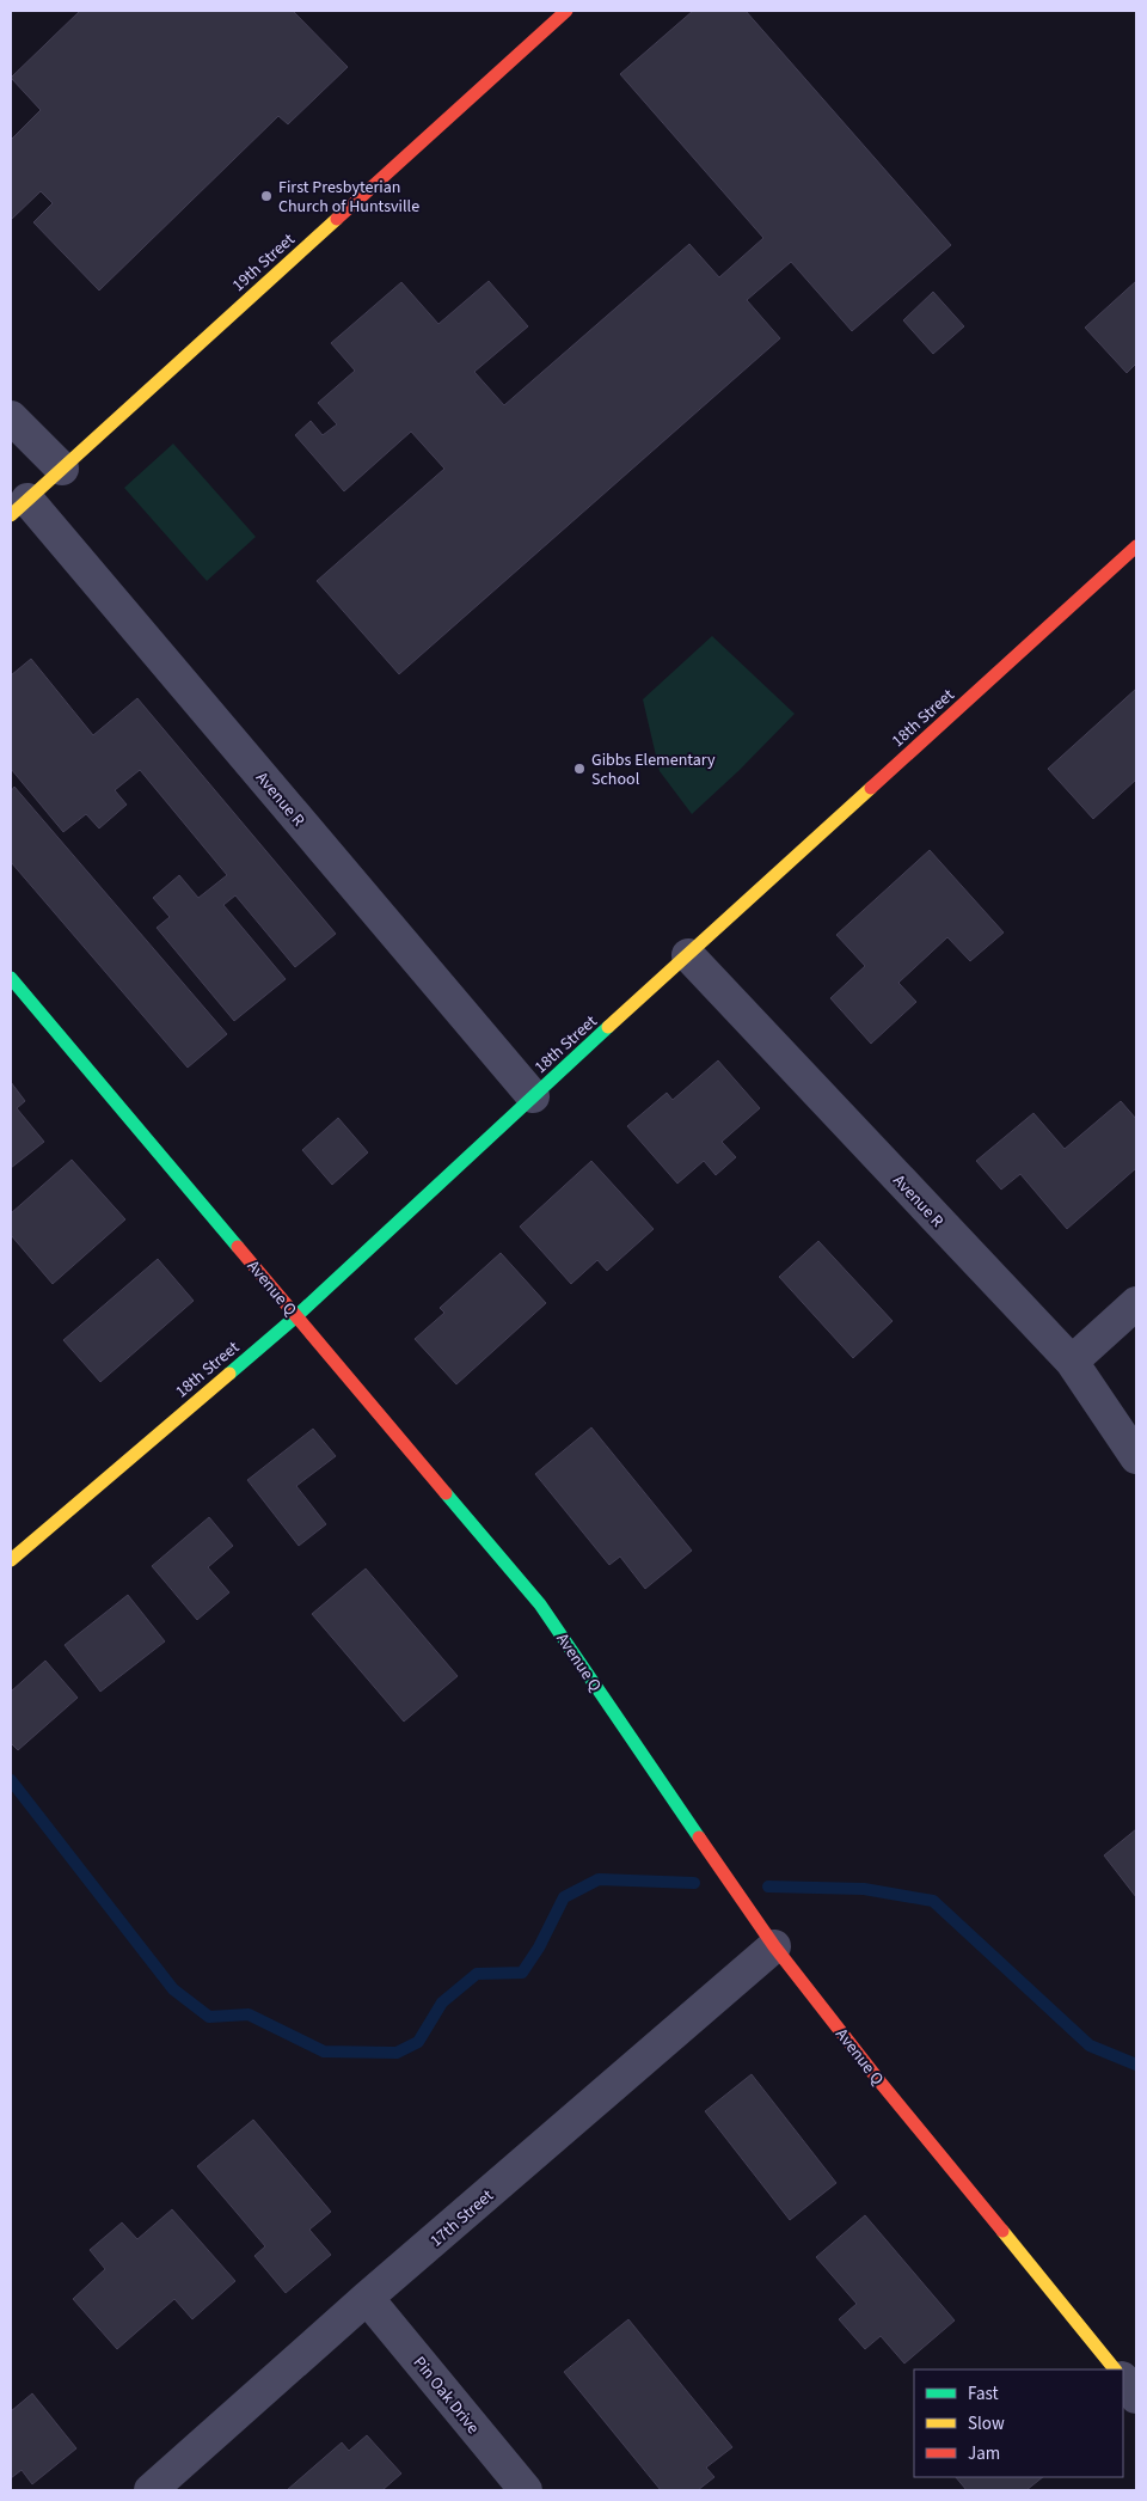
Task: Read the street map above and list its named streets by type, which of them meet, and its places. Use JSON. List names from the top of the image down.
{
  "streets": {
    "street": [
      "19th Street",
      "18th Street",
      "Avenue R",
      "Avenue Q",
      "17th Street",
      "Pin Oak Drive"
    ]
  },
  "crossings": [
    ["19th Street", "Avenue R"],
    ["18th Street", "Avenue R"],
    ["18th Street", "Avenue Q"],
    ["Avenue Q", "17th Street"],
    ["17th Street", "Pin Oak Drive"]
  ],
  "places": ["First Presbyterian Church of Huntsville", "Gibbs Elementary School"],
  "legend": ["Fast", "Slow", "Jam"]
}
